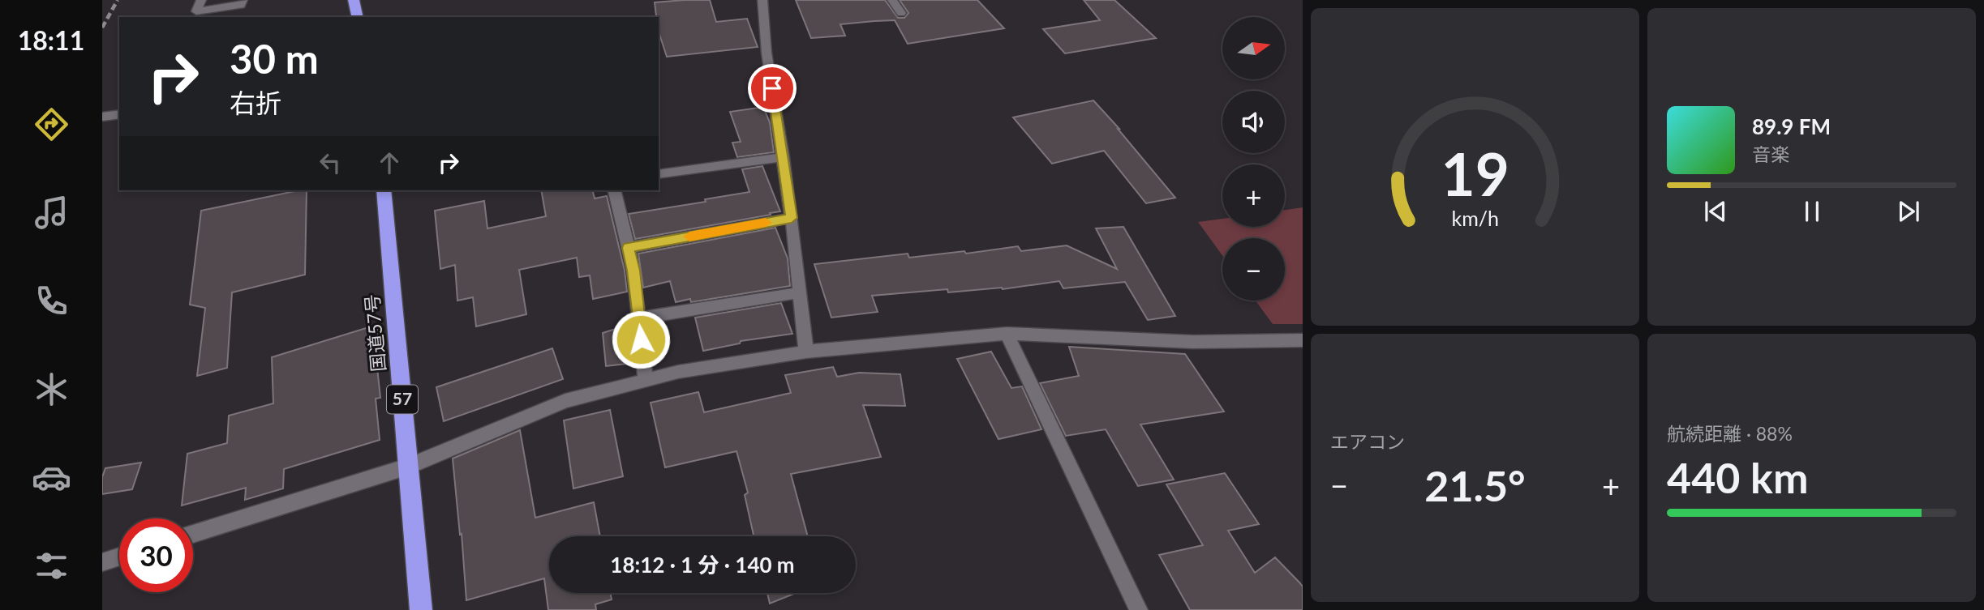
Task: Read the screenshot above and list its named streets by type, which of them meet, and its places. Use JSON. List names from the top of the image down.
{
  "streets": {
    "highway": ["国道57号", "57"]
  },
  "north": "right",
  "page": {
    "tabs": "18:11",
    "map_buttons": ["+", "−"],
    "turn": ["30 m", "右折"],
    "song": ["89.9 FM", "音楽"],
    "tile": [
      "エアコン",
      ["航続距離 · 88%", "440 km"]
    ],
    "heat": ["−", "21.5°", "+"],
    "limit": "30",
    "trip": "18:12 · 1 分 · 140 m",
    "gauge": ["19", "km/h"]
  }
}
